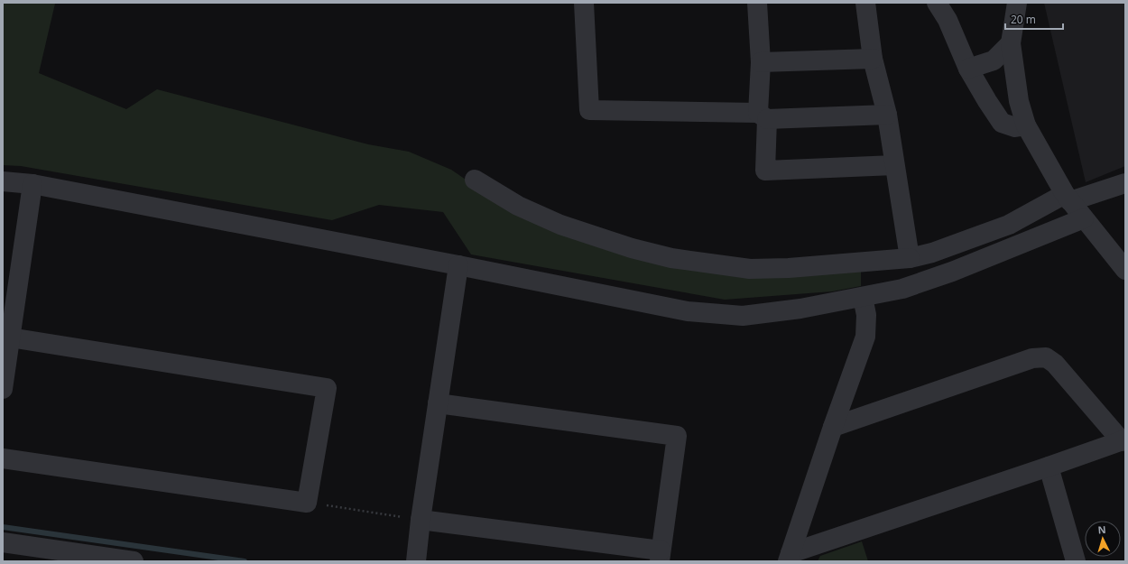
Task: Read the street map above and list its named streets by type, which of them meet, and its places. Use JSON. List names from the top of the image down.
{
  "scale_bar": "20 m",
  "north": "top"
}
